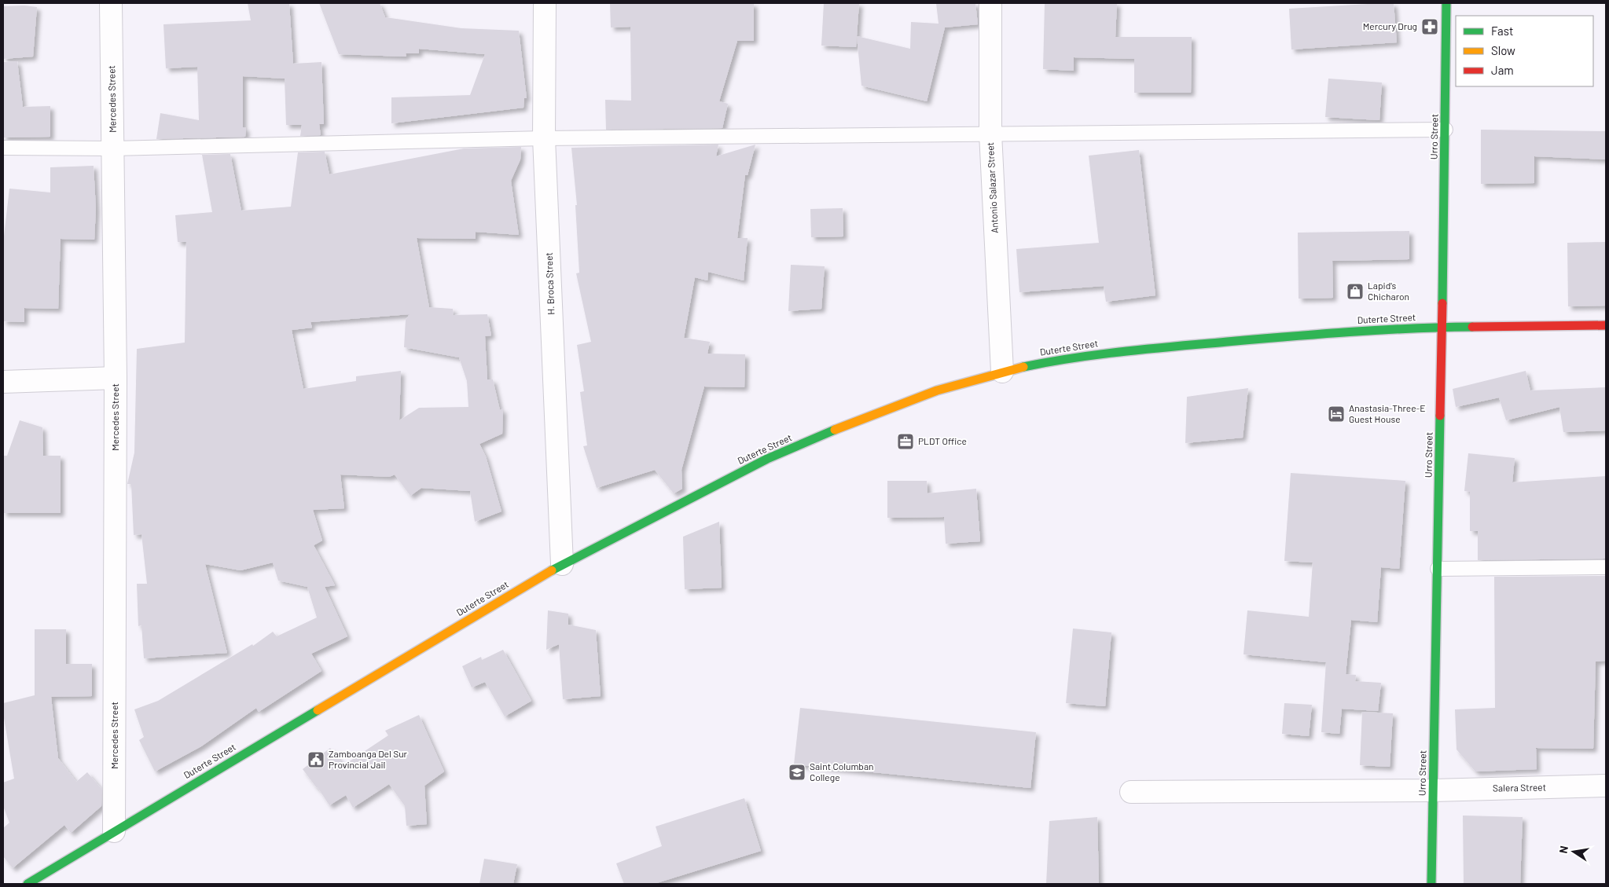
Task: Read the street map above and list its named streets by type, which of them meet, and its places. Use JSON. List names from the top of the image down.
{
  "streets": {
    "main road": ["Urro Street", "Duterte Street"],
    "street": [
      "Mercedes Street",
      "Antonio Salazar Street",
      "H. Broca Street",
      "Salera Street"
    ]
  },
  "crossings": [
    ["Mercedes Street", "Duterte Street"],
    ["Urro Street", "Duterte Street"],
    ["Urro Street", "Salera Street"],
    ["Antonio Salazar Street", "Duterte Street"],
    ["H. Broca Street", "Duterte Street"]
  ],
  "places": {
    "pharmacy": ["Mercury Drug"],
    "shop": ["Lapid's Chicharon"],
    "hotel": ["Anastasia-Three-E Guest House"],
    "office": ["PLDT Office"],
    "public building": ["Zamboanga Del Sur Provincial Jail"],
    "school or university": ["Saint Columban College"]
  },
  "legend": ["Fast", "Slow", "Jam"],
  "north": "left"
}
